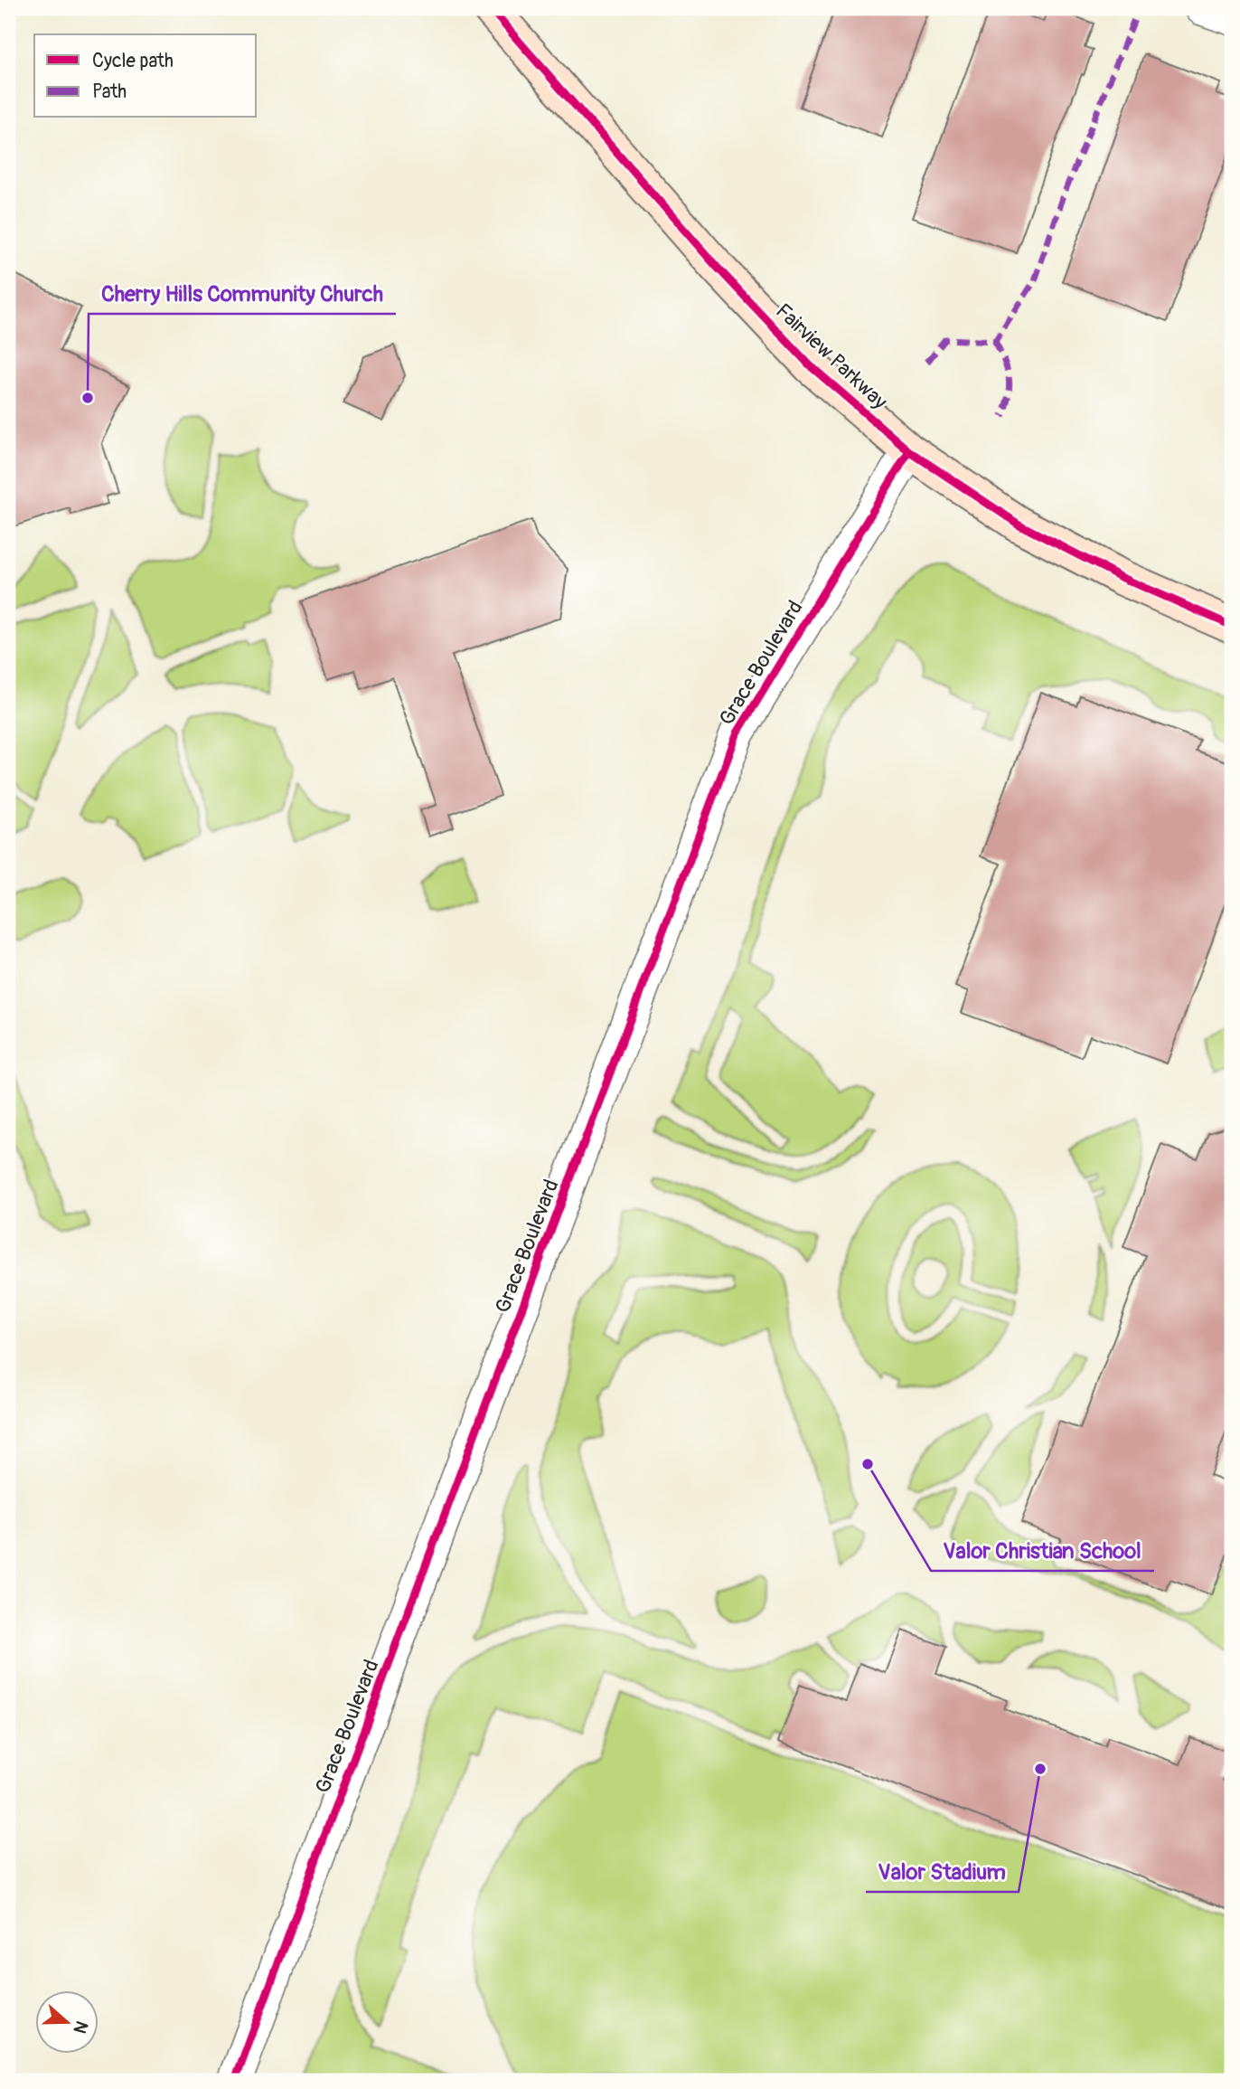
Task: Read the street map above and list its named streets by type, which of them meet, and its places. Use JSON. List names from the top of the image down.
{
  "streets": {
    "main road": ["Fairview Parkway"],
    "street": ["Grace Boulevard"]
  },
  "crossings": [
    ["Fairview Parkway", "Grace Boulevard"]
  ],
  "places": ["Cherry Hills Community Church", "Valor Christian School", "Valor Stadium"],
  "legend": ["Cycle path", "Path"],
  "north": "right"
}
